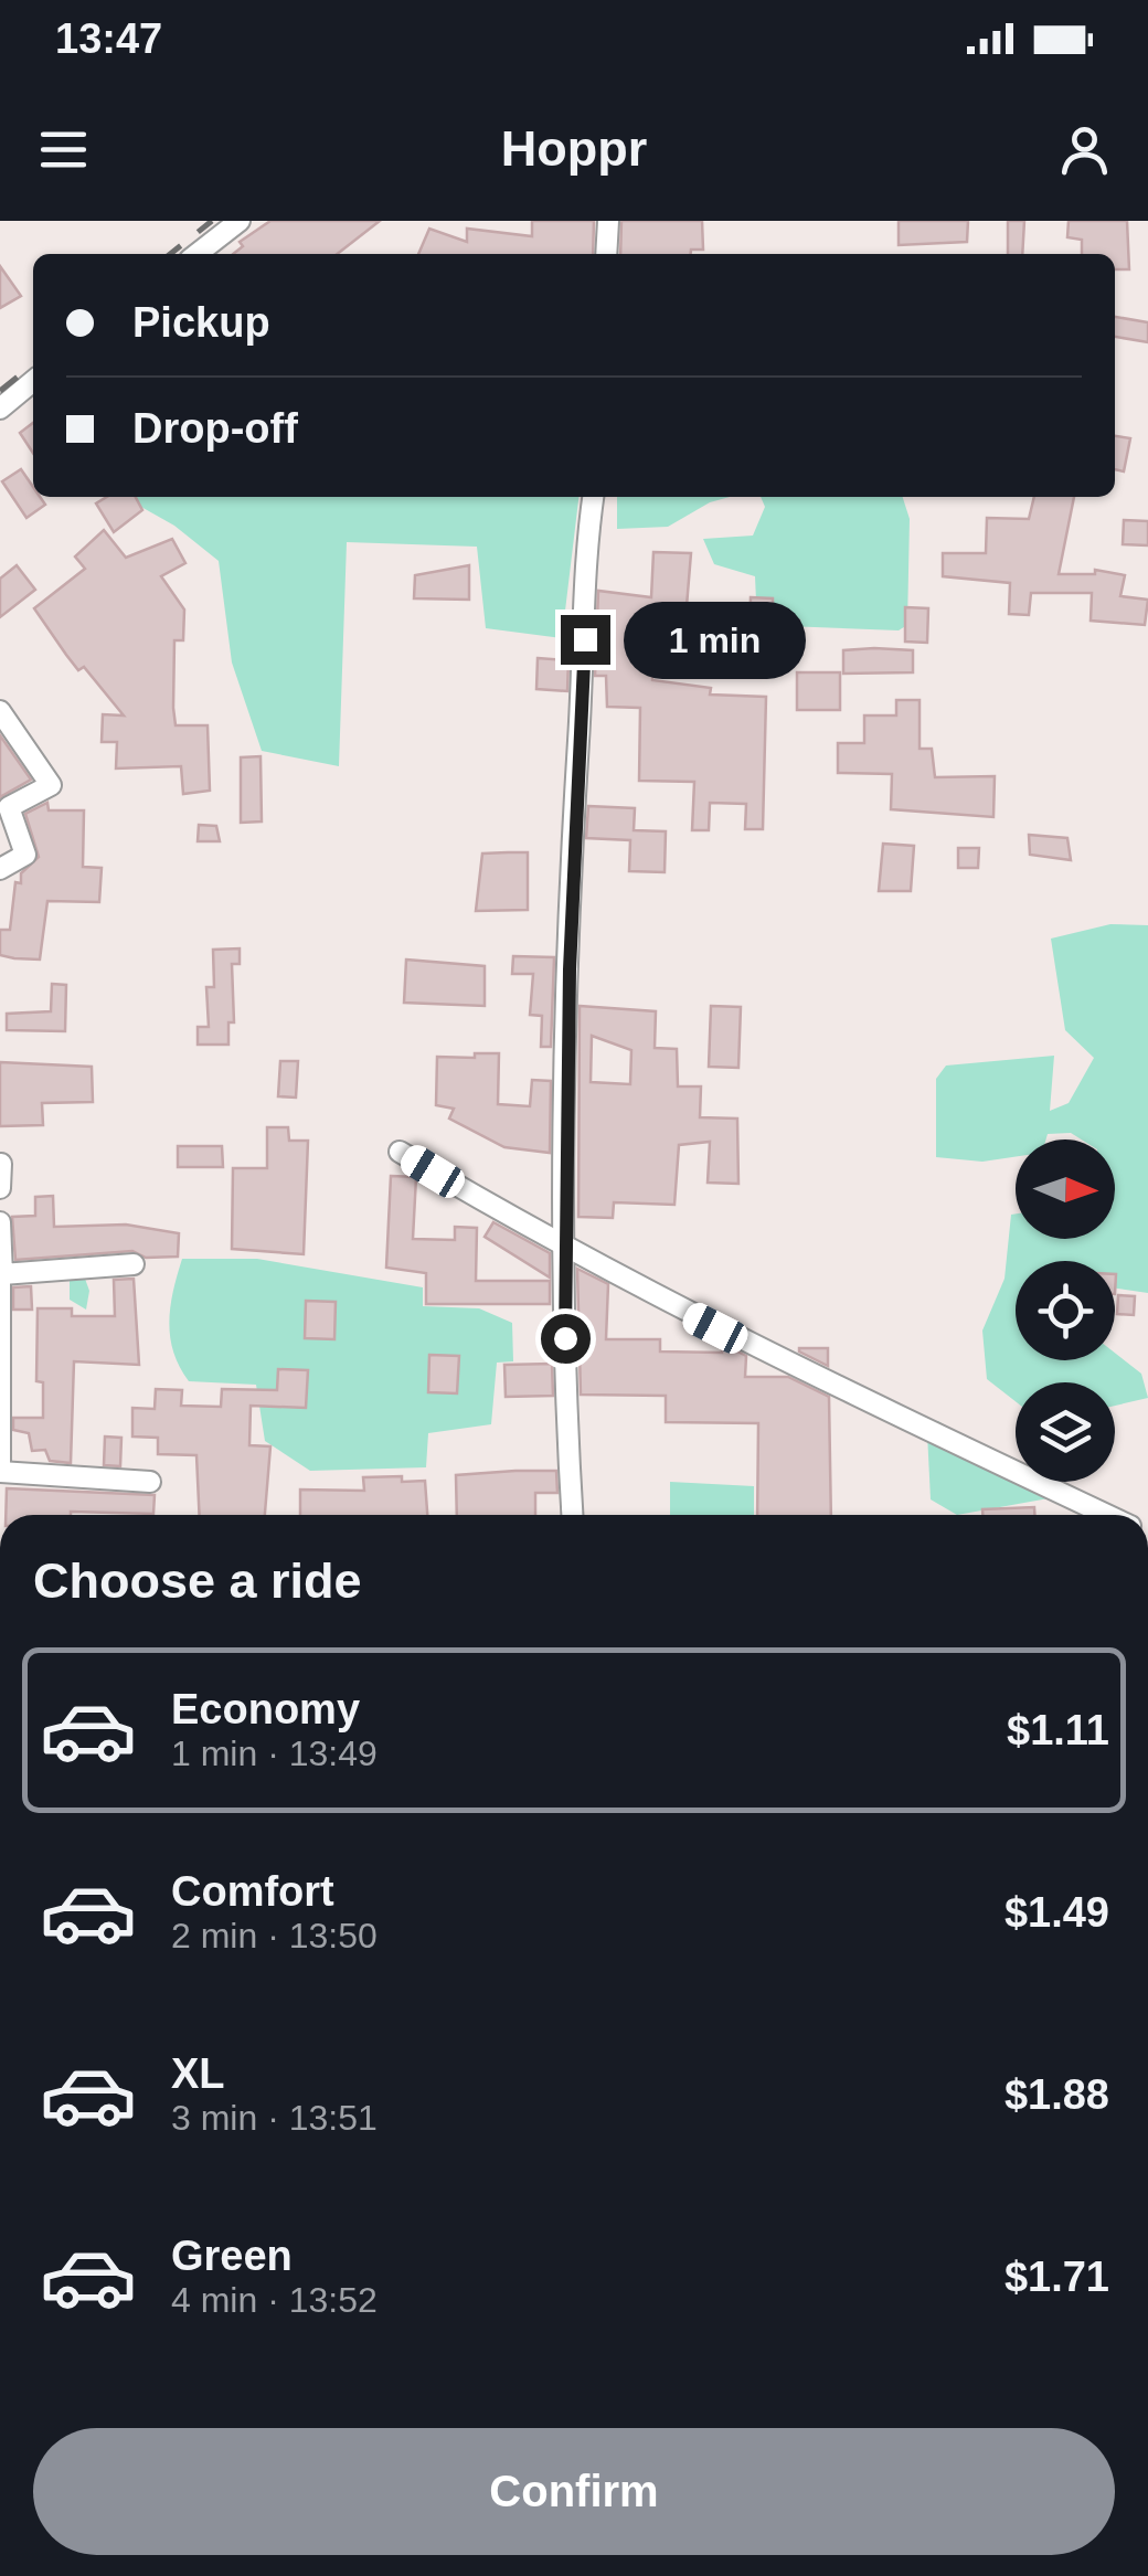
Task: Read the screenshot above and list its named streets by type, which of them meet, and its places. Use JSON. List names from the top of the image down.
{
  "north": "right",
  "page": {
    "status": "13:47",
    "header": "Hoppr",
    "banner": ["Pickup", "Drop-off"],
    "bubble": "1 min",
    "heading": "Choose a ride",
    "list": [
      {
        "name": "Economy",
        "note": "1 min · 13:49",
        "value": "$1.11"
      },
      {
        "name": "Comfort",
        "note": "2 min · 13:50",
        "value": "$1.49"
      },
      {
        "name": "XL",
        "note": "3 min · 13:51",
        "value": "$1.88"
      },
      {
        "name": "Green",
        "note": "4 min · 13:52",
        "value": "$1.71"
      }
    ],
    "buttons": "Confirm"
  }
}
